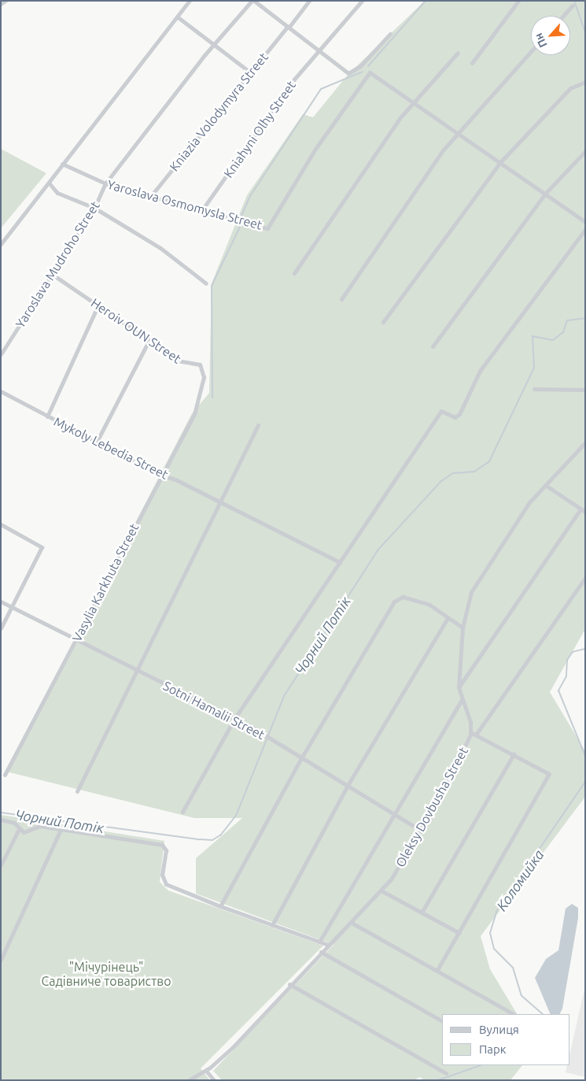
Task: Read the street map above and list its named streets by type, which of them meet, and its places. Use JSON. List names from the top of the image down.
{
  "streets": {
    "street": [
      "Kniazia Volodymyra Street",
      "Kniahyni Olhy Street",
      "Yaroslava Osmomysla Street",
      "Yaroslava Mudroho Street",
      "Heroiv OUN Street",
      "Mykoly Lebedia Street",
      "Vasylia Karkhuta Street",
      "Sotni Hamalii Street",
      "Oleksy Dovbusha Street"
    ]
  },
  "crossings": [
    ["Kniazia Volodymyra Street", "Yaroslava Osmomysla Street"],
    ["Kniahyni Olhy Street", "Yaroslava Osmomysla Street"],
    ["Yaroslava Osmomysla Street", "Yaroslava Mudroho Street"],
    ["Yaroslava Mudroho Street", "Heroiv OUN Street"],
    ["Heroiv OUN Street", "Vasylia Karkhuta Street"],
    ["Mykoly Lebedia Street", "Vasylia Karkhuta Street"],
    ["Vasylia Karkhuta Street", "Sotni Hamalii Street"],
    ["Sotni Hamalii Street", "Oleksy Dovbusha Street"]
  ],
  "water": ["Чорний Потік", "Коломийка"],
  "parks": ["\"Мічурінець\" Садівниче товариство"],
  "legend": ["Вулиця", "Парк"],
  "north": "bottom left"
}
